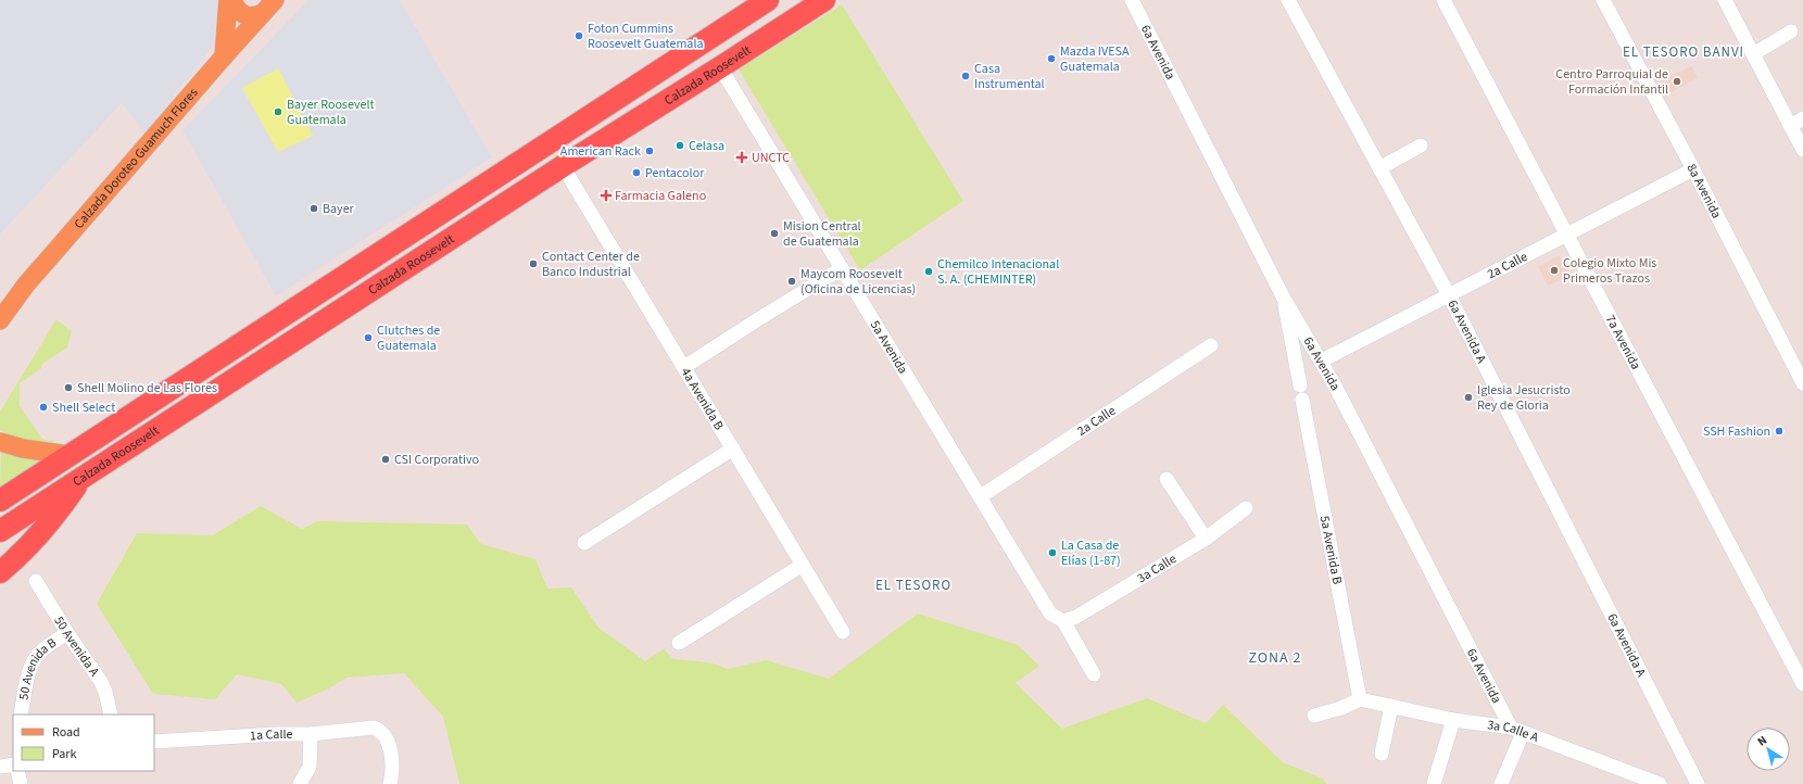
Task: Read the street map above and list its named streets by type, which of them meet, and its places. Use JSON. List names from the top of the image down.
{
  "streets": {
    "highway": ["Calzada Roosevelt"],
    "main road": ["Calzada Doroteo Guamuch Flores"],
    "street": [
      "6a Avenida",
      "8a Avenida",
      "2a Calle",
      "6a Avenida A",
      "7a Avenida",
      "5a Avenida",
      "4a Avenida B",
      "5a Avenida B",
      "3a Calle",
      "50 Avenida A",
      "50 Avenida B",
      "3a Calle A",
      "1a Calle"
    ]
  },
  "crossings": [
    ["6a Avenida", "2a Calle"],
    ["6a Avenida", "3a Calle A"],
    ["Calzada Roosevelt", "5a Avenida"],
    ["Calzada Roosevelt", "4a Avenida B"],
    ["8a Avenida", "2a Calle"],
    ["2a Calle", "6a Avenida A"],
    ["2a Calle", "7a Avenida"],
    ["2a Calle", "5a Avenida"],
    ["5a Avenida", "3a Calle"],
    ["5a Avenida B", "3a Calle A"],
    ["50 Avenida A", "50 Avenida B"]
  ],
  "districts": ["EL TESORO BANVI", "EL TESORO", "ZONA 2"],
  "places": {
    "other": [
      "Foton Cummins Roosevelt Guatemala",
      "Mazda IVESA Guatemala",
      "Casa Instrumental",
      "Centro Parroquial de Formación Infantil",
      "Bayer Roosevelt Guatemala",
      "Celasa",
      "American Rack",
      "Pentacolor",
      "Bayer",
      "Mision Central de Guatemala",
      "Contact Center de Banco Industrial",
      "Colegio Mixto Mis Primeros Trazos",
      "Chemilco Intenacional S. A. (CHEMINTER)",
      "Maycom Roosevelt (Oficina de Licencias)",
      "Clutches de Guatemala",
      "Shell Molino de Las Flores",
      "Iglesia Jesucristo Rey de Gloria",
      "Shell Select",
      "SSH Fashion",
      "CSI Corporativo",
      "La Casa de Elías (1-87)"
    ],
    "health": ["UNCTC", "Farmacia Galeno"]
  },
  "legend": ["Road", "Park"],
  "north": "top left"
}
